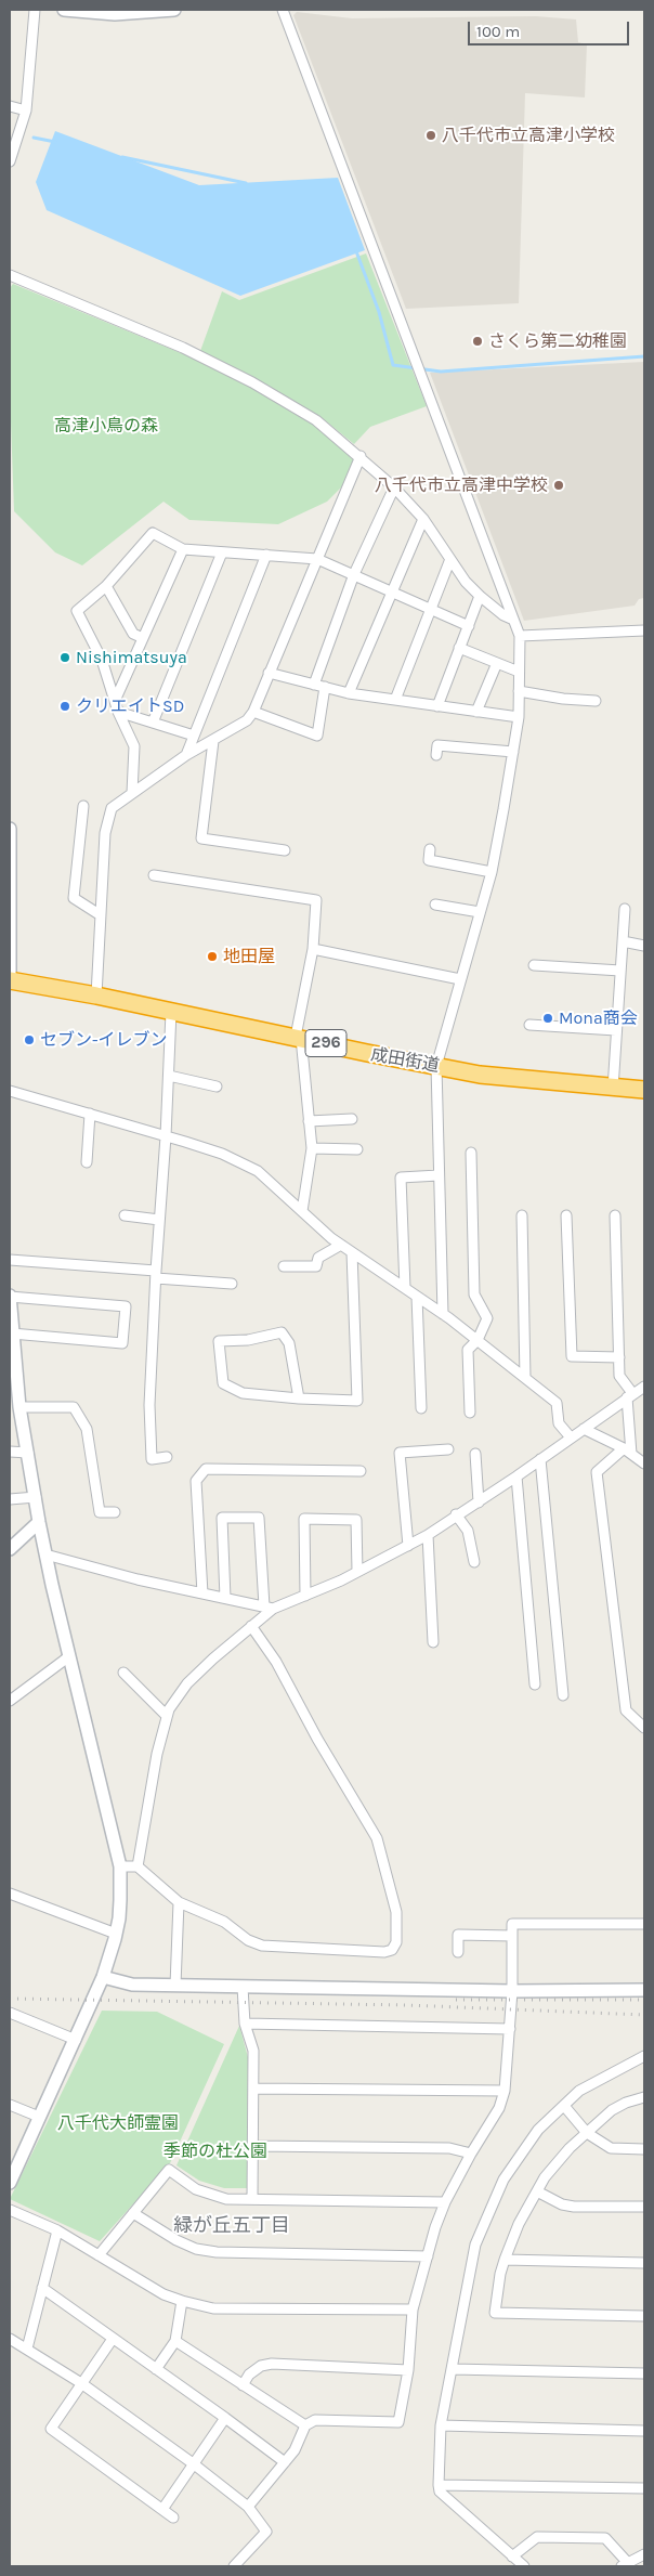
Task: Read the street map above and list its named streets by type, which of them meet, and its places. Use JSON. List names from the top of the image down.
{
  "streets": {
    "highway": ["296", "成田街道"]
  },
  "districts": ["緑が丘五丁目"],
  "parks": ["高津小鳥の森", "八千代大師霊園", "季節の杜公園"],
  "places": [
    "八千代市立高津小学校",
    "さくら第二幼稚園",
    "八千代市立高津中学校",
    "Nishimatsuya",
    "クリエイトSD",
    "地田屋",
    "Mona商会",
    "セブン-イレブン"
  ],
  "scale_bar": "100 m"
}
